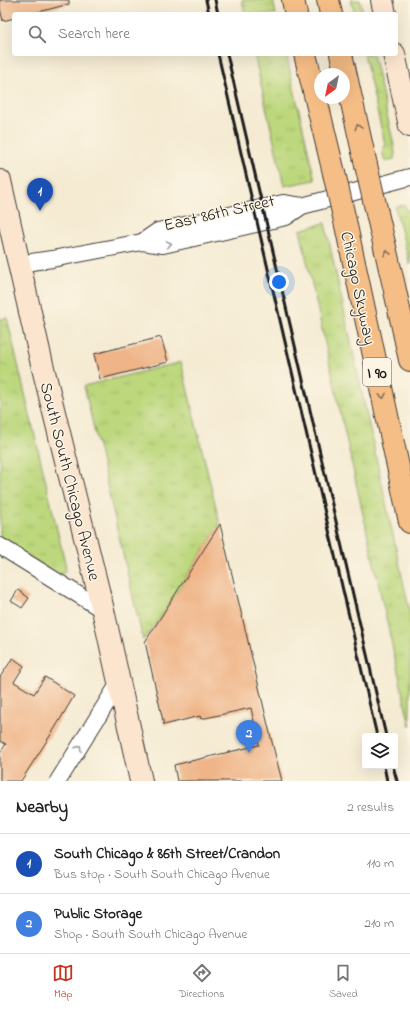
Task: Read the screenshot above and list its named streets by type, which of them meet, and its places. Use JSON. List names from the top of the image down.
{
  "streets": {
    "highway": ["Chicago Skyway", "I 90"],
    "main road": ["South South Chicago Avenue"],
    "street": ["East 86th Street"]
  },
  "crossings": [
    ["East 86th Street", "South South Chicago Avenue"]
  ],
  "north": "bottom left",
  "page": {
    "search": "Search here",
    "pins": ["1", "2"],
    "heading": ["Nearby", "2 results"],
    "list": [
      {
        "mark": "1",
        "name": "South Chicago & 86th Street/Crandon",
        "note": "Bus stop · South South Chicago Avenue",
        "value": "110 m"
      },
      {
        "mark": "2",
        "name": "Public Storage",
        "note": "Shop · South South Chicago Avenue",
        "value": "210 m"
      }
    ],
    "nav": ["Map", "Directions", "Saved"]
  }
}
